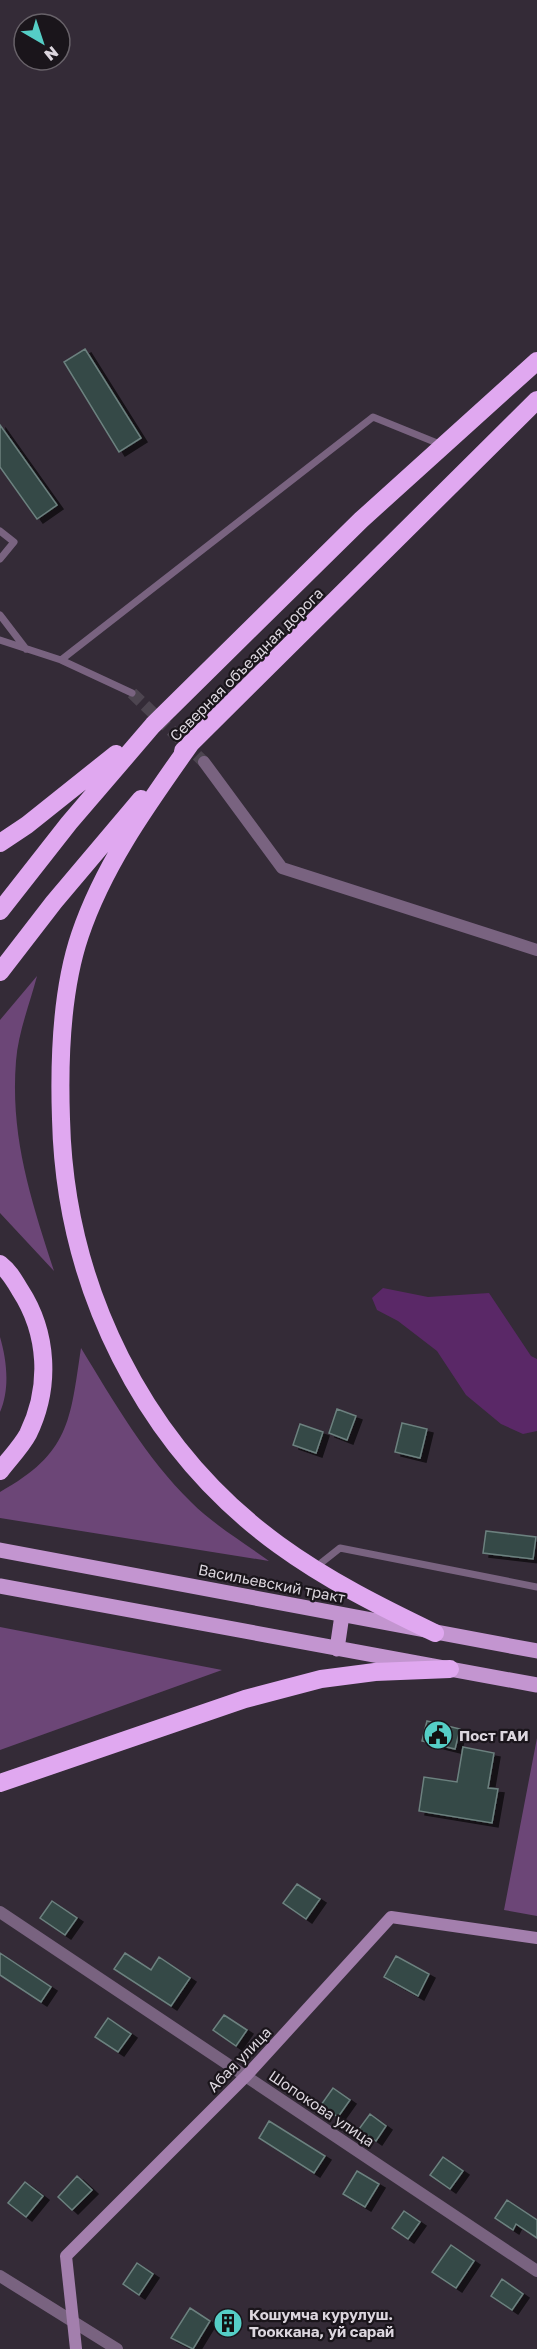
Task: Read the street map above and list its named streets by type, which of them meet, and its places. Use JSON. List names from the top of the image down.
{
  "streets": {
    "highway": ["Северная объездная дорога"],
    "main road": ["Васильевский тракт"],
    "street": ["Абая улица", "Шопокова улица"]
  },
  "crossings": [
    ["Абая улица", "Шопокова улица"]
  ],
  "places": {
    "public building": ["Пост ГАИ"],
    "building": ["Кошумча курулуш. Тооккана, уй сарай"]
  },
  "north": "bottom right"
}
